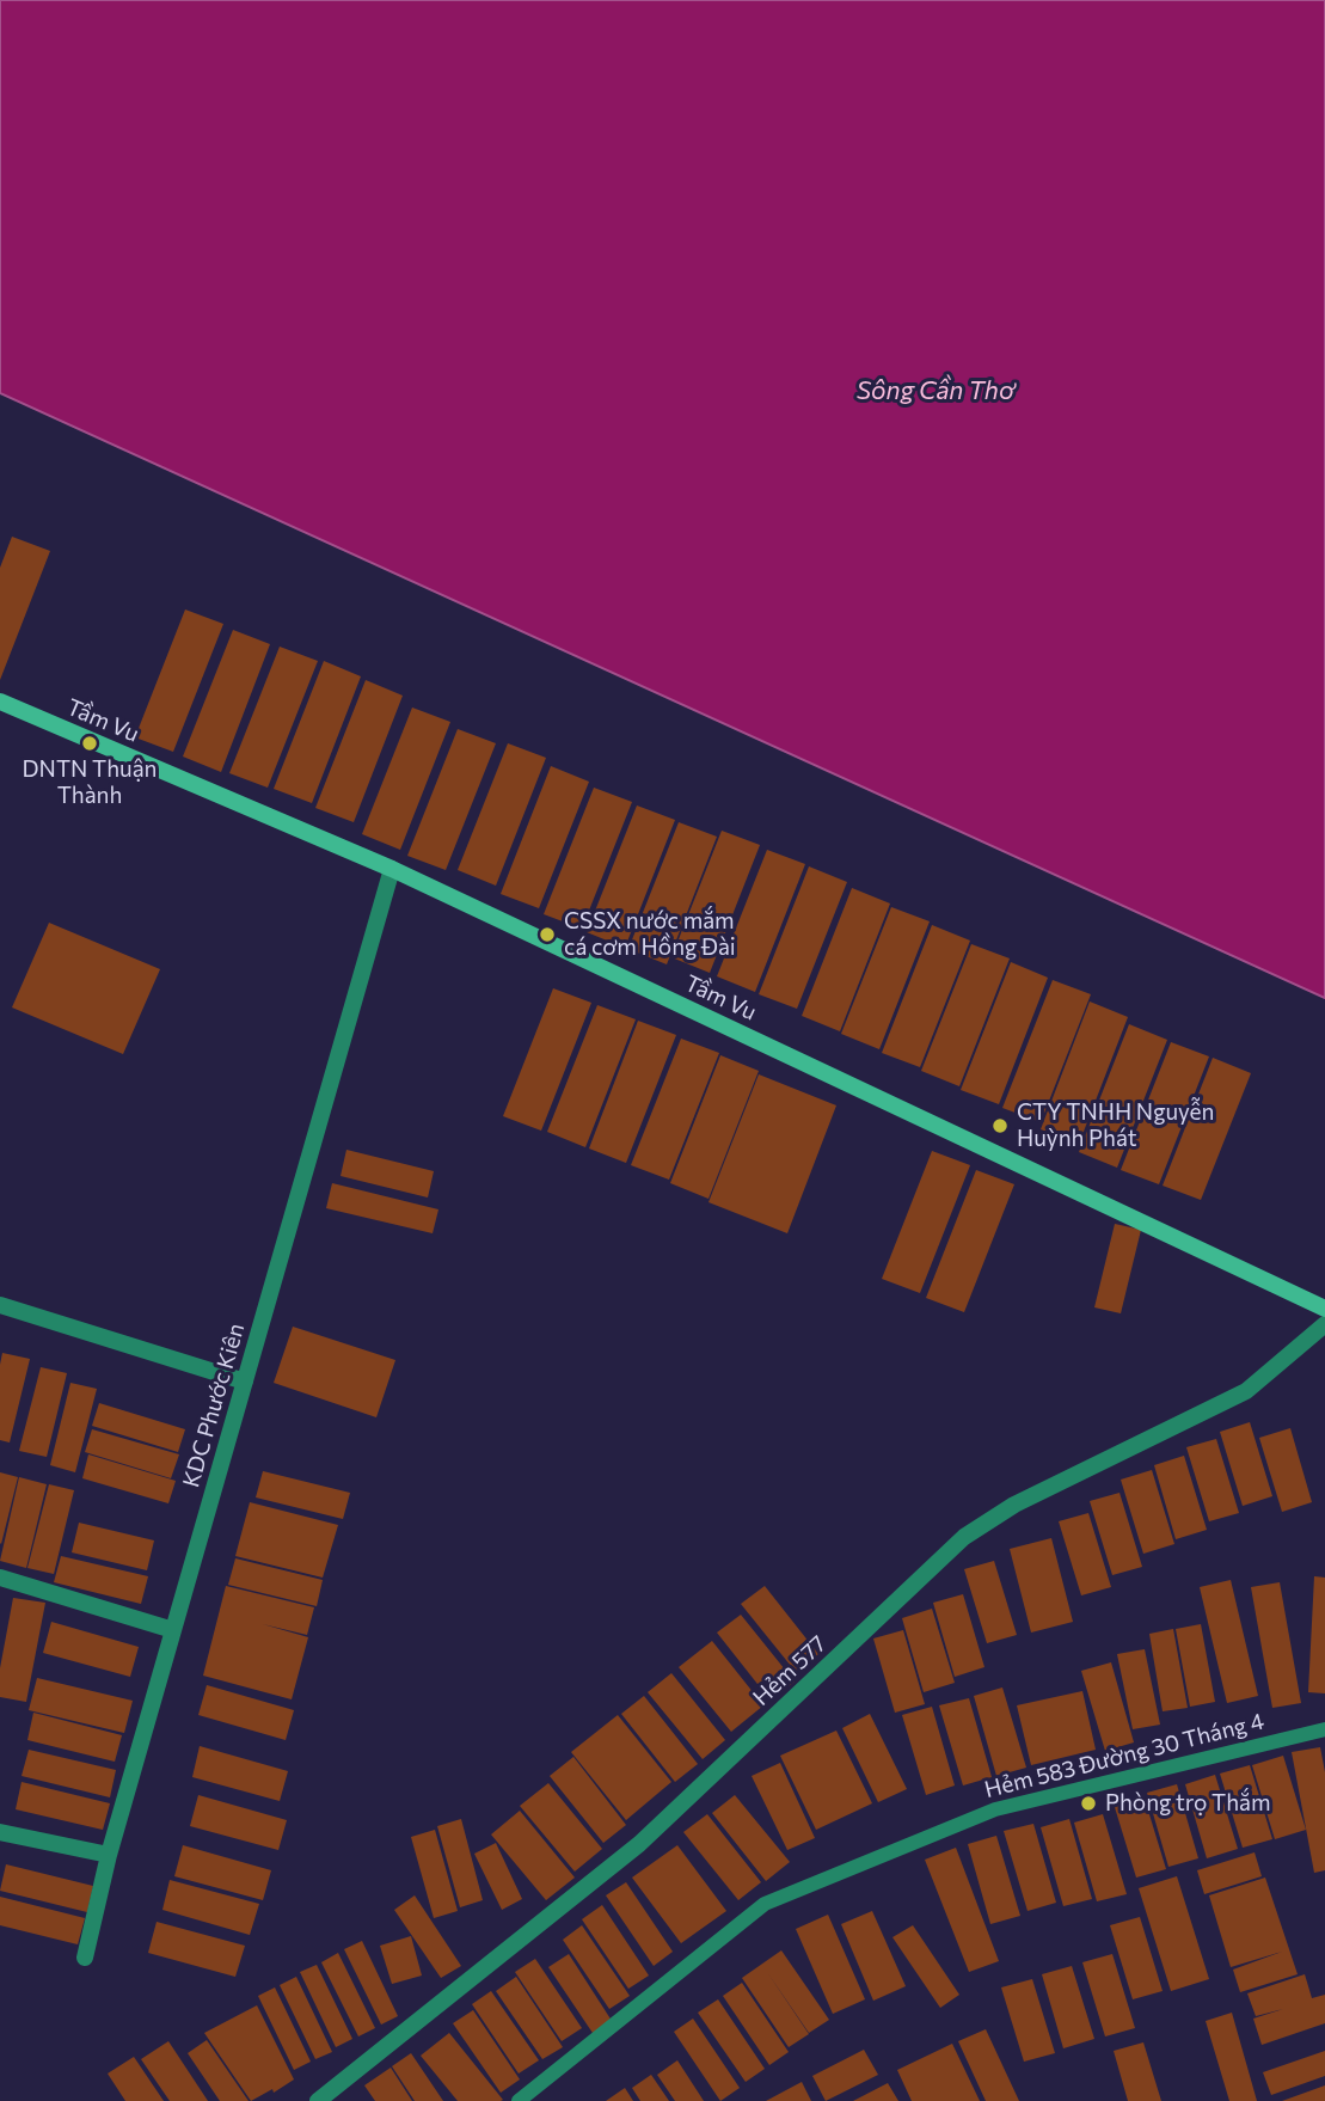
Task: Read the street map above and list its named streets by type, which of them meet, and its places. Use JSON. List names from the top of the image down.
{
  "streets": {
    "street": ["Tầm Vu", "KDC Phước Kiên", "Hẻm 577"],
    "lane": ["Hẻm 583 Đường 30 Tháng 4"]
  },
  "crossings": [
    ["Tầm Vu", "KDC Phước Kiên"]
  ],
  "water": ["Sông Cần Thơ"],
  "places": [
    "DNTN Thuận Thành",
    "CSSX nước mắm cá cơm Hồng Đài",
    "CTY TNHH Nguyễn Huỳnh Phát",
    "Phòng trọ Thắm"
  ]
}
